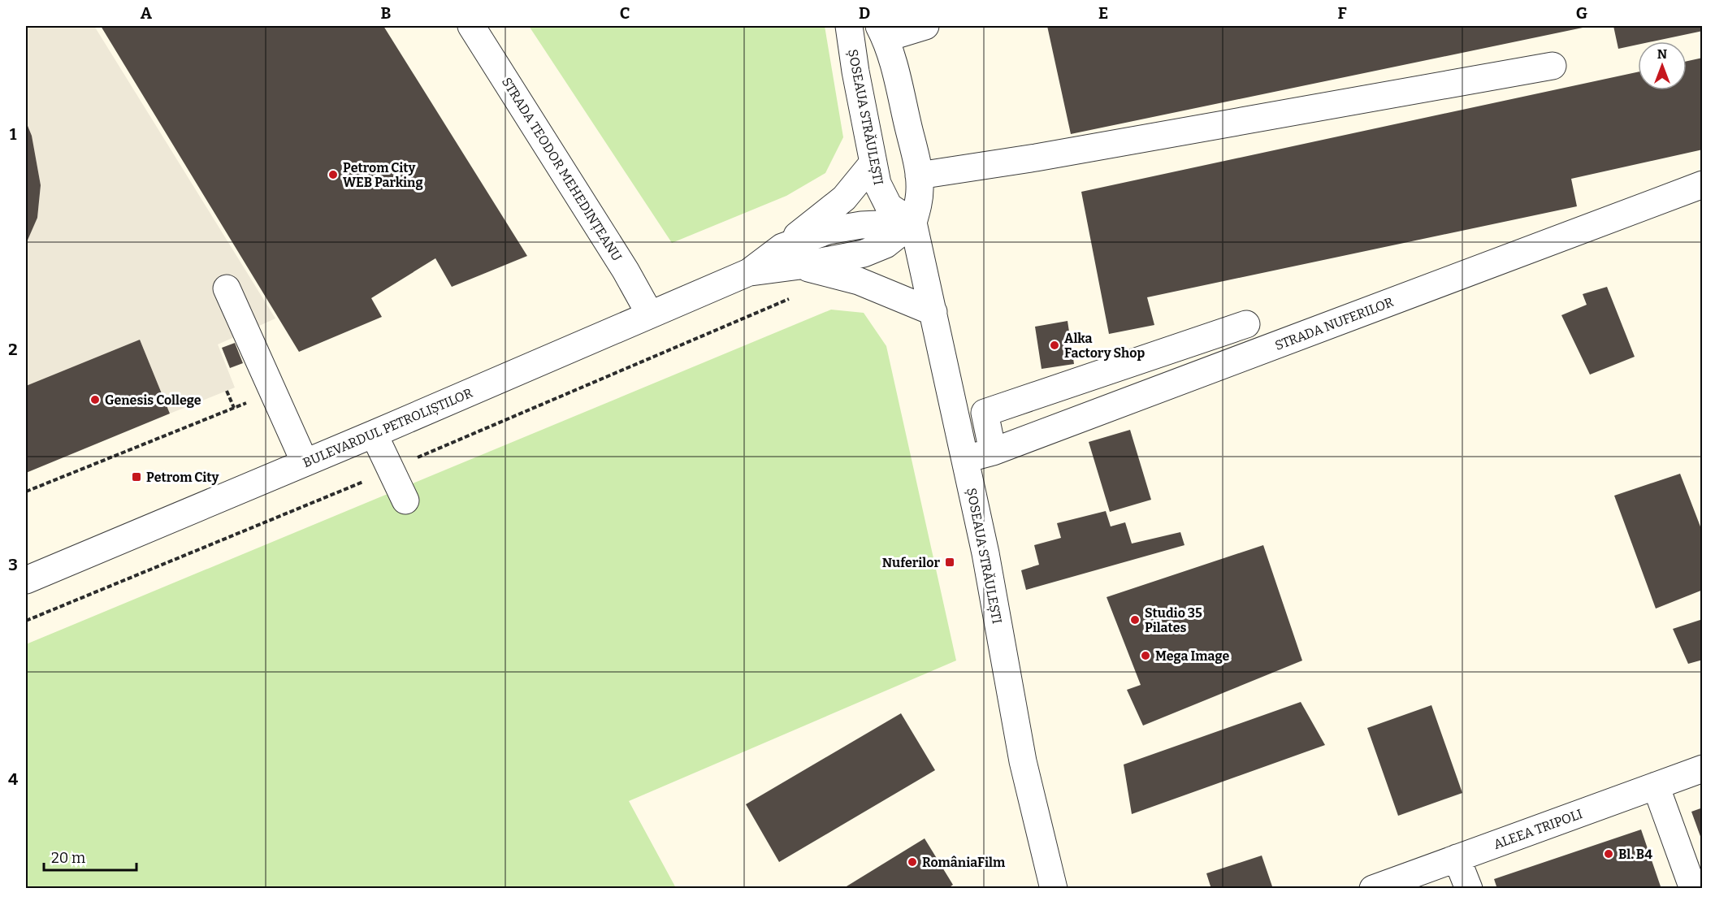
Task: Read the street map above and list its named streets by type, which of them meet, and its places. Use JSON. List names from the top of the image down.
{
  "streets": {
    "street": [
      "ȘOSEAUA STRĂULEȘTI",
      "STRADA TEODOR MEHEDINȚEANU",
      "STRADA NUFERILOR",
      "BULEVARDUL PETROLIȘTILOR",
      "ALEEA TRIPOLI"
    ]
  },
  "crossings": [
    ["ȘOSEAUA STRĂULEȘTI", "STRADA NUFERILOR"],
    ["ȘOSEAUA STRĂULEȘTI", "BULEVARDUL PETROLIȘTILOR"],
    ["STRADA TEODOR MEHEDINȚEANU", "BULEVARDUL PETROLIȘTILOR"]
  ],
  "places": {
    "other": [
      "Petrom City WEB Parking",
      "Alka Factory Shop",
      "Genesis College",
      "Studio 35 Pilates",
      "Mega Image",
      "Bl. B4",
      "RomâniaFilm"
    ],
    "transit": ["Petrom City", "Nuferilor"]
  },
  "scale_bar": "20 m",
  "north": "top",
  "grid": {
    "columns": [
      "A",
      "B",
      "C",
      "D",
      "E",
      "F",
      "G"
    ],
    "rows": [
      "1",
      "2",
      "3",
      "4"
    ]
  }
}
